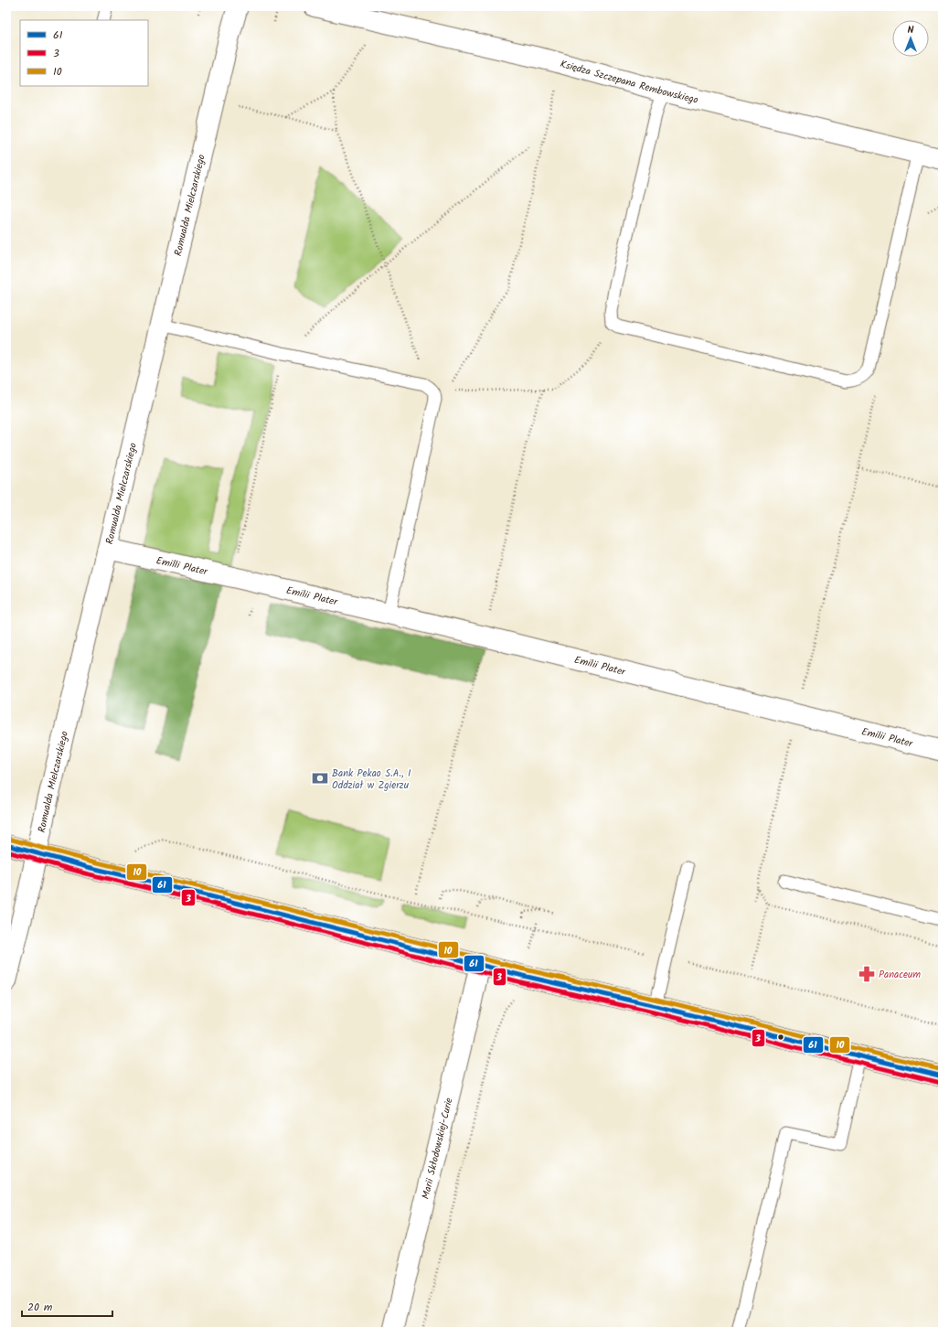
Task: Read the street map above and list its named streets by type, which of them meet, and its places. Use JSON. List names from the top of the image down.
{
  "streets": {
    "street": [
      "Księdza Szczepana Rembowskiego",
      "Romualda Mielczarskiego",
      "Emilli Plater",
      "Emilii Plater",
      "Marii Skłodowskiej-Curie"
    ]
  },
  "crossings": [
    ["Romualda Mielczarskiego", "Emilli Plater"],
    ["Emilli Plater", "Emilii Plater"]
  ],
  "places": {
    "bank": ["Bank Pekao S.A., I Oddział w Zgierzu"],
    "pharmacy": ["Panaceum"]
  },
  "lines": ["transit line 10", "transit line 61", "transit line 3"],
  "legend": ["61", "3", "10"],
  "scale_bar": "20 m",
  "north": "top"
}
